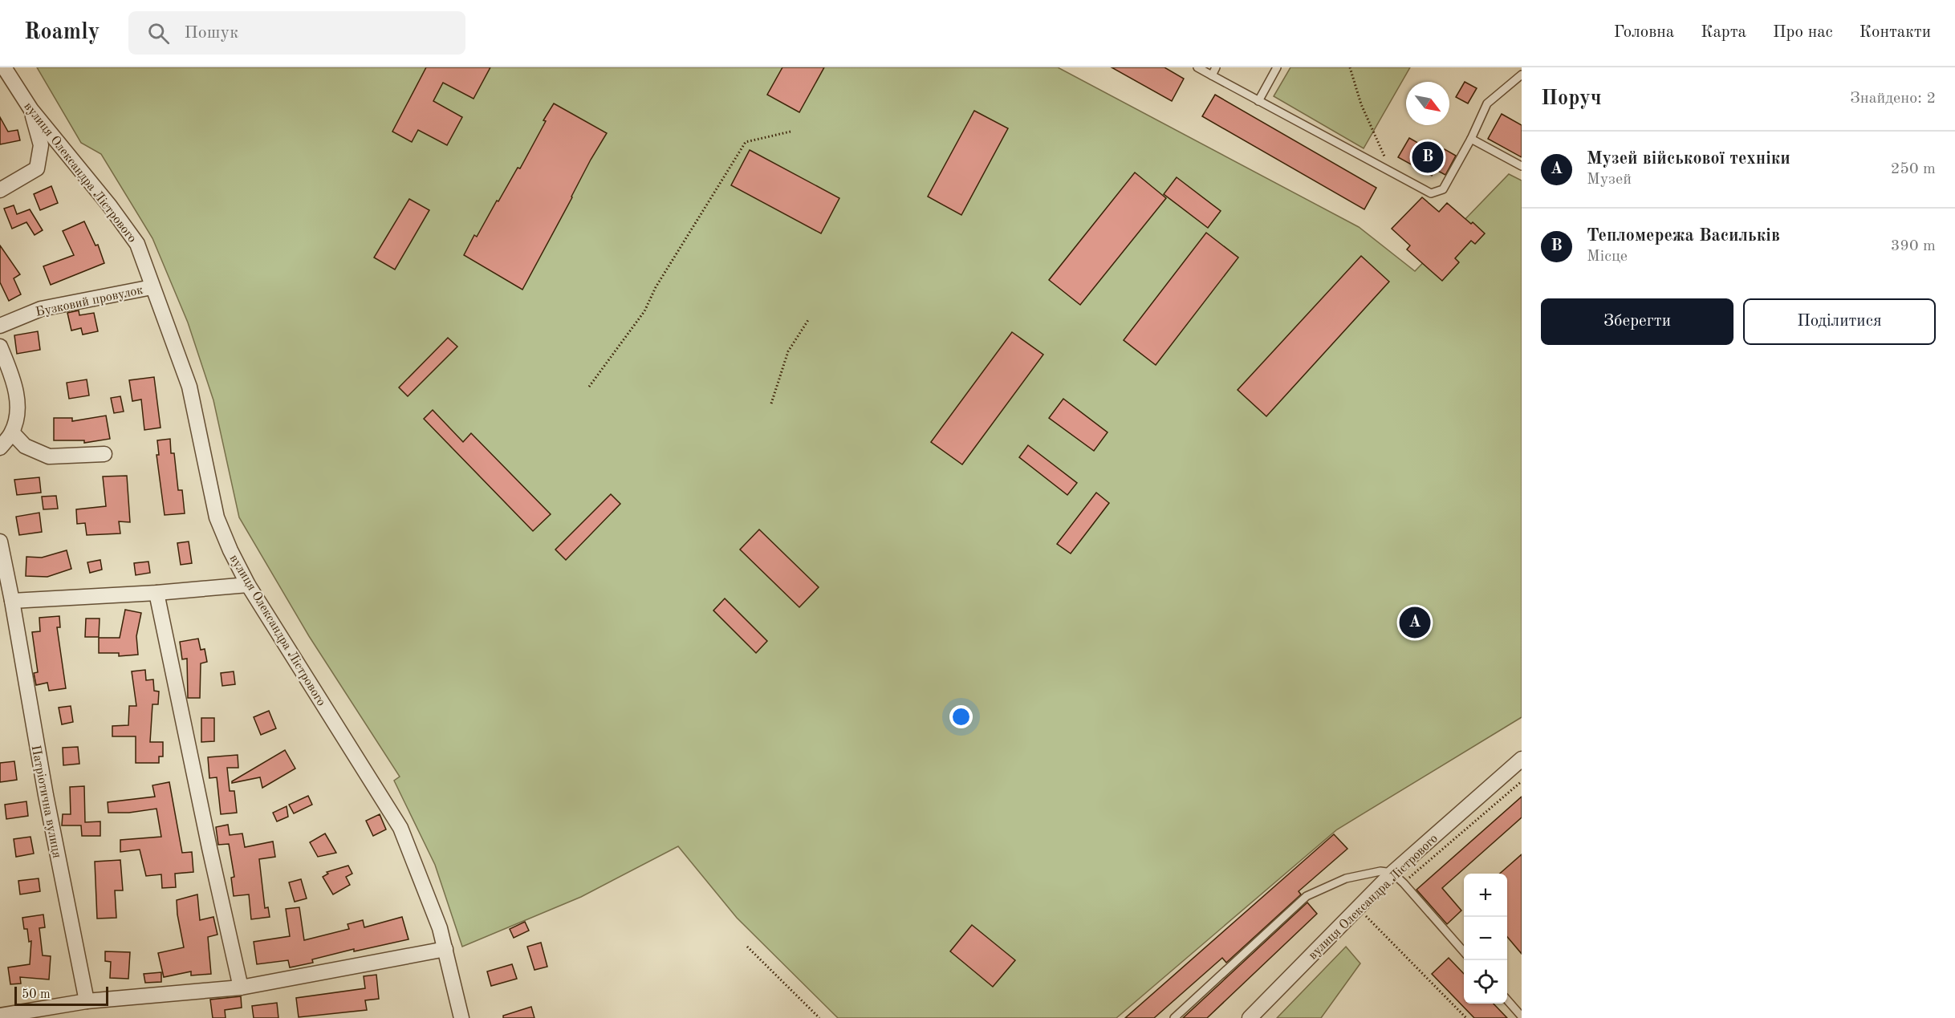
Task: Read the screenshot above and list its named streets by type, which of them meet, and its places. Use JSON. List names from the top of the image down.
{
  "streets": {
    "street": ["вулиця Олександра Лістрового", "Бузковий провулок", "Патріотична вулиця"]
  },
  "crossings": [
    ["вулиця Олександра Лістрового", "Бузковий провулок"]
  ],
  "scale_bar": "50 m",
  "north": "bottom right",
  "page": {
    "header": "Roamly",
    "search": "Пошук",
    "nav": [
      "Головна",
      "Карта",
      "Про нас",
      "Контакти"
    ],
    "heading": ["Поруч", "Знайдено: 2"],
    "list": [
      {
        "mark": "A",
        "name": "Музей військової техніки",
        "note": "Музей",
        "value": "250 m"
      },
      {
        "mark": "B",
        "name": "Тепломережа Васильків",
        "note": "Місце",
        "value": "390 m"
      }
    ],
    "pins": ["B", "A"],
    "buttons": ["Зберегти", "Поділитися"],
    "map_buttons": ["+", "−"],
    "scale": "50 m"
  }
}
